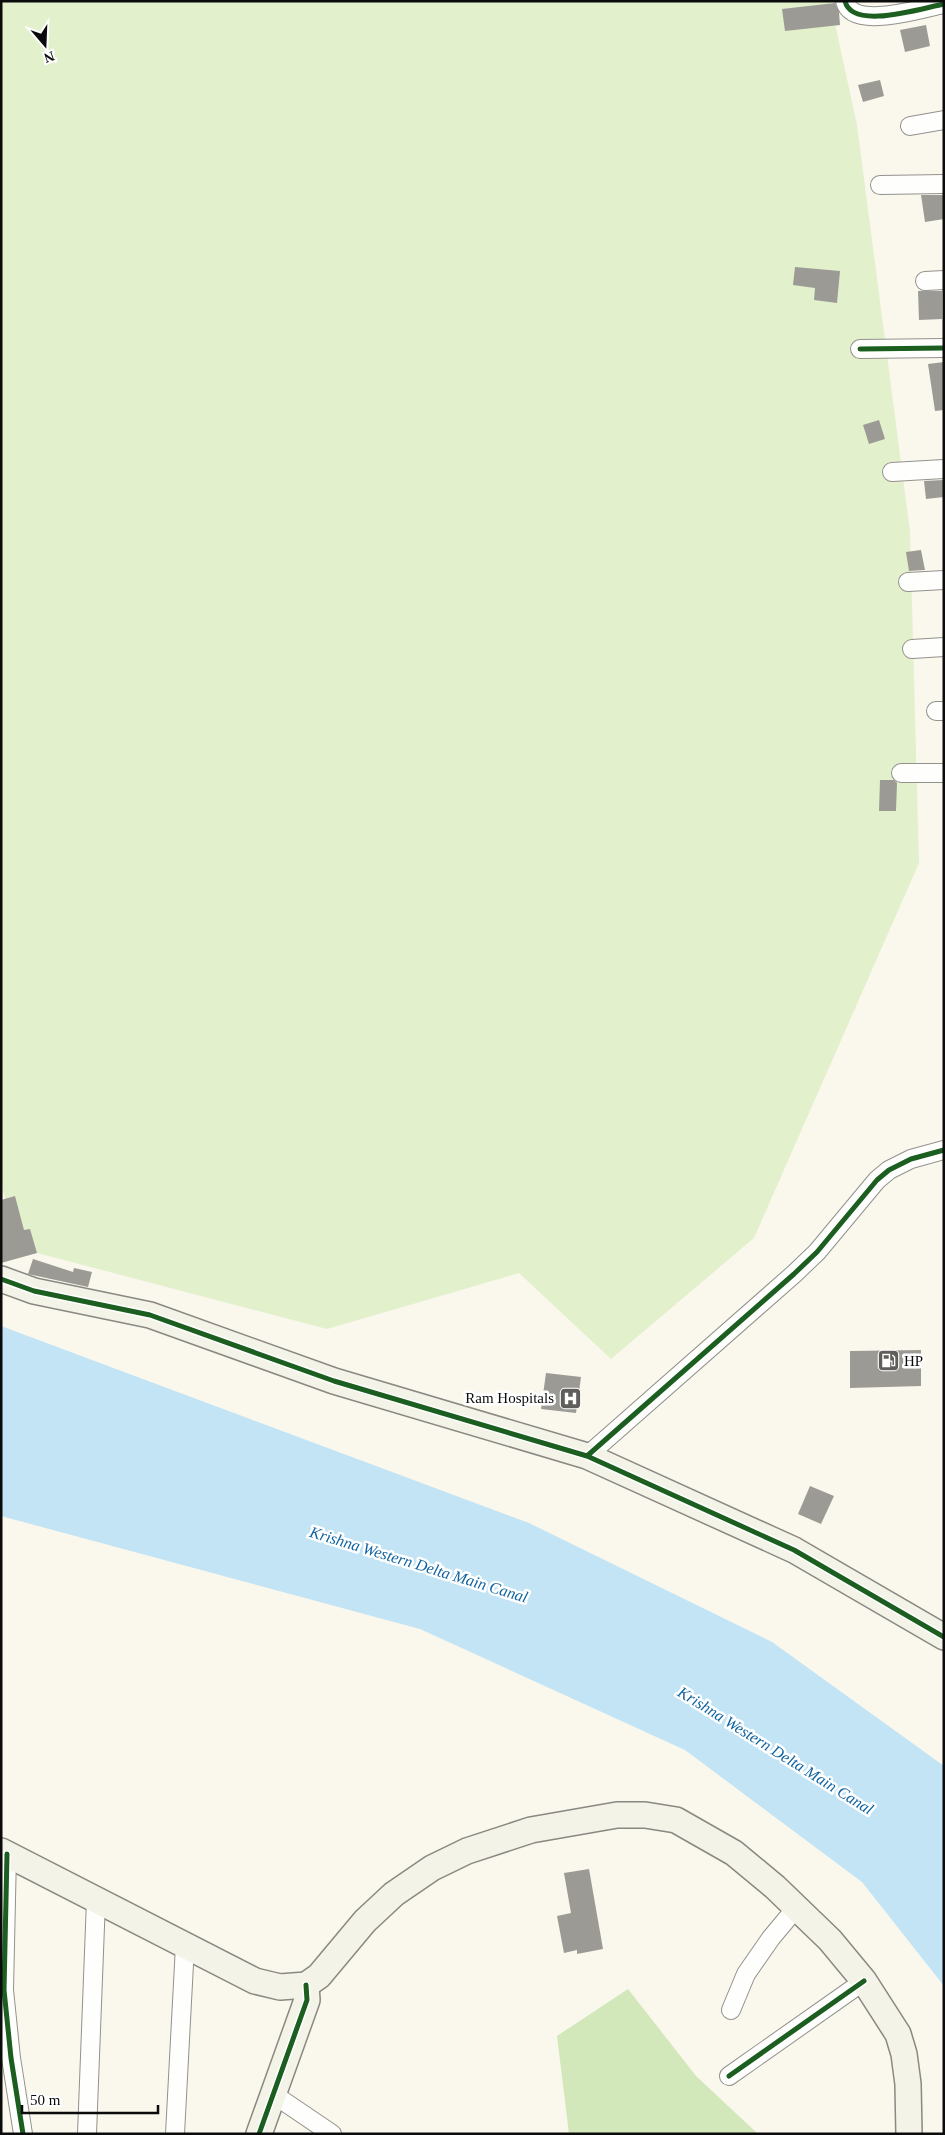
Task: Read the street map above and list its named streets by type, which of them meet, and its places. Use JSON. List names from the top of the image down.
{
  "water": ["Krishna Western Delta Main Canal"],
  "places": {
    "fuel station": ["HP"],
    "hospital": ["Ram Hospitals"]
  },
  "scale_bar": "50 m",
  "north": "bottom"
}
